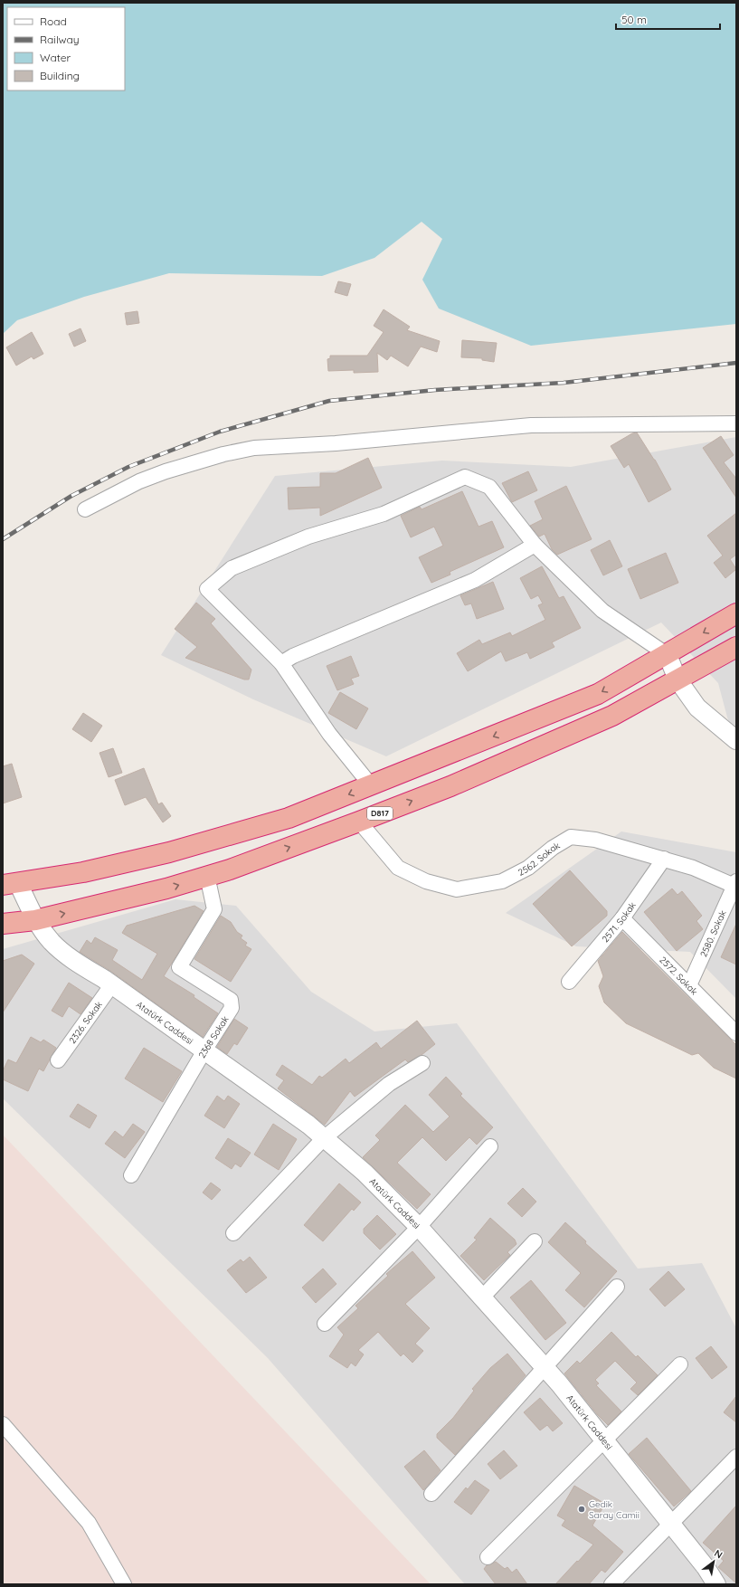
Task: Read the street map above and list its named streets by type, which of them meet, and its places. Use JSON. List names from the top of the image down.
{
  "streets": {
    "highway": ["D817"],
    "street": [
      "2562. Sokak",
      "2571. Sokak",
      "2580. Sokak",
      "2572. Sokak",
      "2326. Sokak",
      "Atatürk Caddesi",
      "2368 Sokak"
    ]
  },
  "crossings": [
    ["D817", "2562. Sokak"],
    ["D817", "Atatürk Caddesi"],
    ["D817", "2368 Sokak"],
    ["2562. Sokak", "2571. Sokak"],
    ["2562. Sokak", "2580. Sokak"],
    ["2571. Sokak", "2572. Sokak"],
    ["2580. Sokak", "2572. Sokak"],
    ["2326. Sokak", "Atatürk Caddesi"],
    ["Atatürk Caddesi", "2368 Sokak"]
  ],
  "places": ["Gedik Saray Camii"],
  "legend": [
    "Road",
    "Railway",
    "Water",
    "Building"
  ],
  "scale_bar": "50 m",
  "north": "top right"
}
